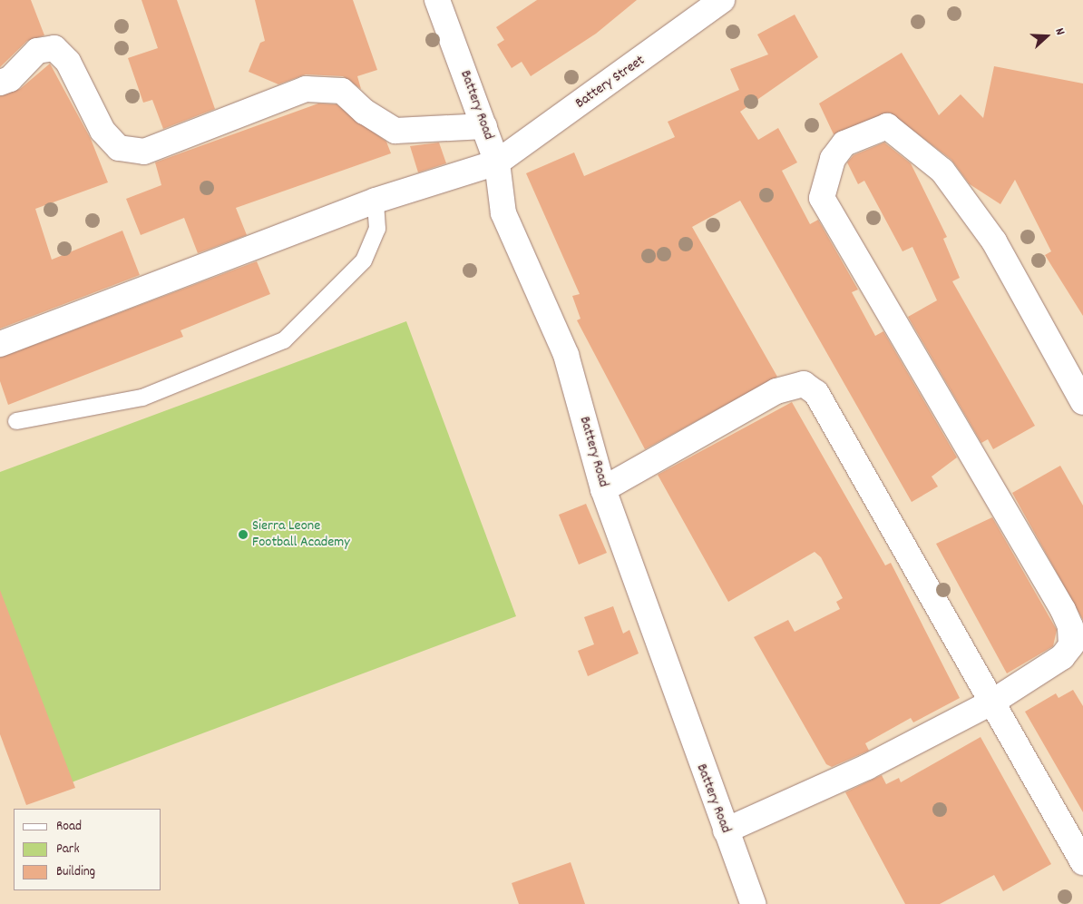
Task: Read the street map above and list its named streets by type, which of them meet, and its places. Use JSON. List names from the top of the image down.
{
  "streets": {
    "street": ["Battery Street", "Battery Road"]
  },
  "crossings": [
    ["Battery Street", "Battery Road"]
  ],
  "places": ["Sierra Leone Football Academy"],
  "legend": ["Road", "Park", "Building"],
  "north": "right"
}
